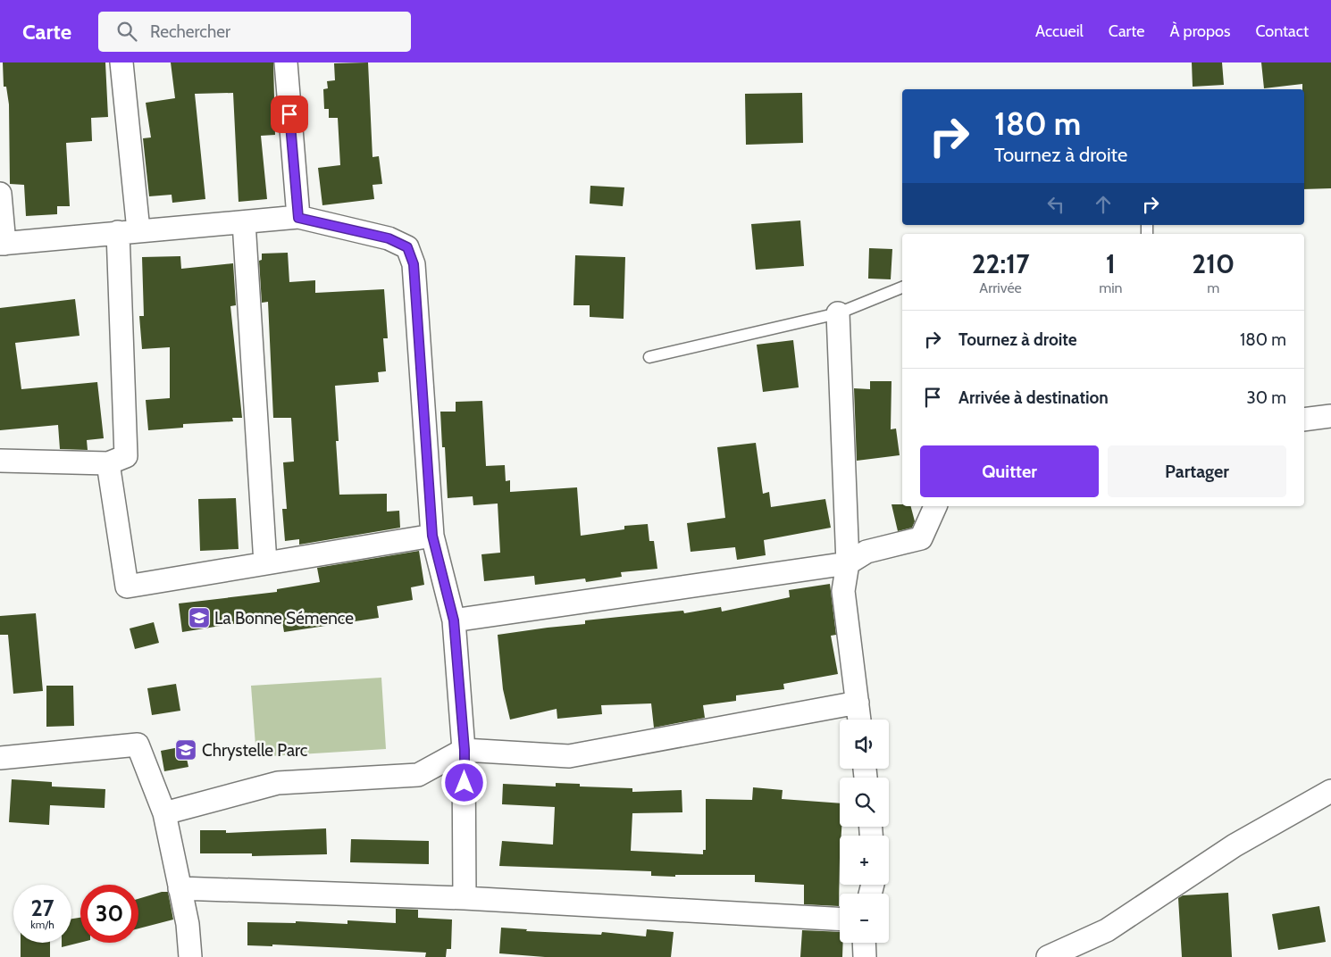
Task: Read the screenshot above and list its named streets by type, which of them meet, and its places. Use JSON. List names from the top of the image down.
{
  "places": {
    "school or university": ["La Bonne Sémence", "Chrystelle Parc"]
  },
  "page": {
    "header": "Carte",
    "search": "Rechercher",
    "nav": [
      "Accueil",
      "Carte",
      "À propos",
      "Contact"
    ],
    "turn": ["180 m", "Tournez à droite"],
    "eta": [
      "22:17",
      "Arrivée",
      "1",
      "min",
      "210",
      "m"
    ],
    "list": [
      {
        "name": "Tournez à droite",
        "value": "180 m"
      },
      {
        "name": "Arrivée à destination",
        "value": "30 m"
      }
    ],
    "buttons": ["Quitter", "Partager"],
    "map_buttons": ["+", "−"],
    "speed": "27 km/h",
    "limit": "30"
  }
}
